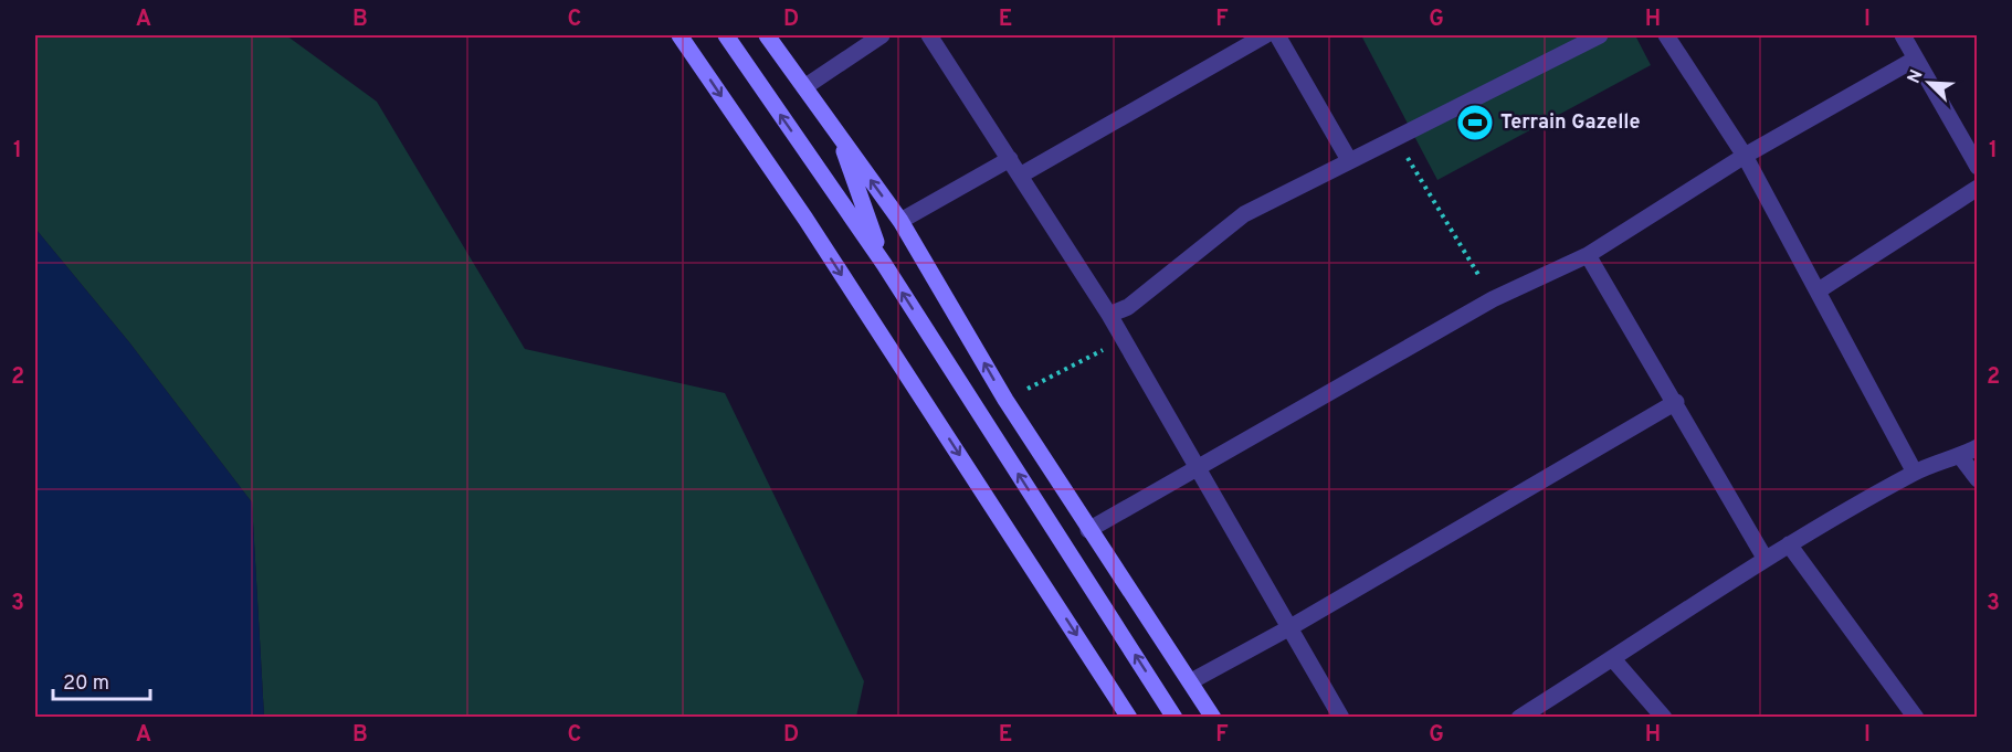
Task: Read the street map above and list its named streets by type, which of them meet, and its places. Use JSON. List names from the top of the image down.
{
  "places": {
    "sports": ["Terrain Gazelle"]
  },
  "scale_bar": "20 m",
  "north": "top left",
  "grid": {
    "columns": [
      "A",
      "B",
      "C",
      "D",
      "E",
      "F",
      "G",
      "H",
      "I"
    ],
    "rows": ["1", "2", "3"]
  }
}
